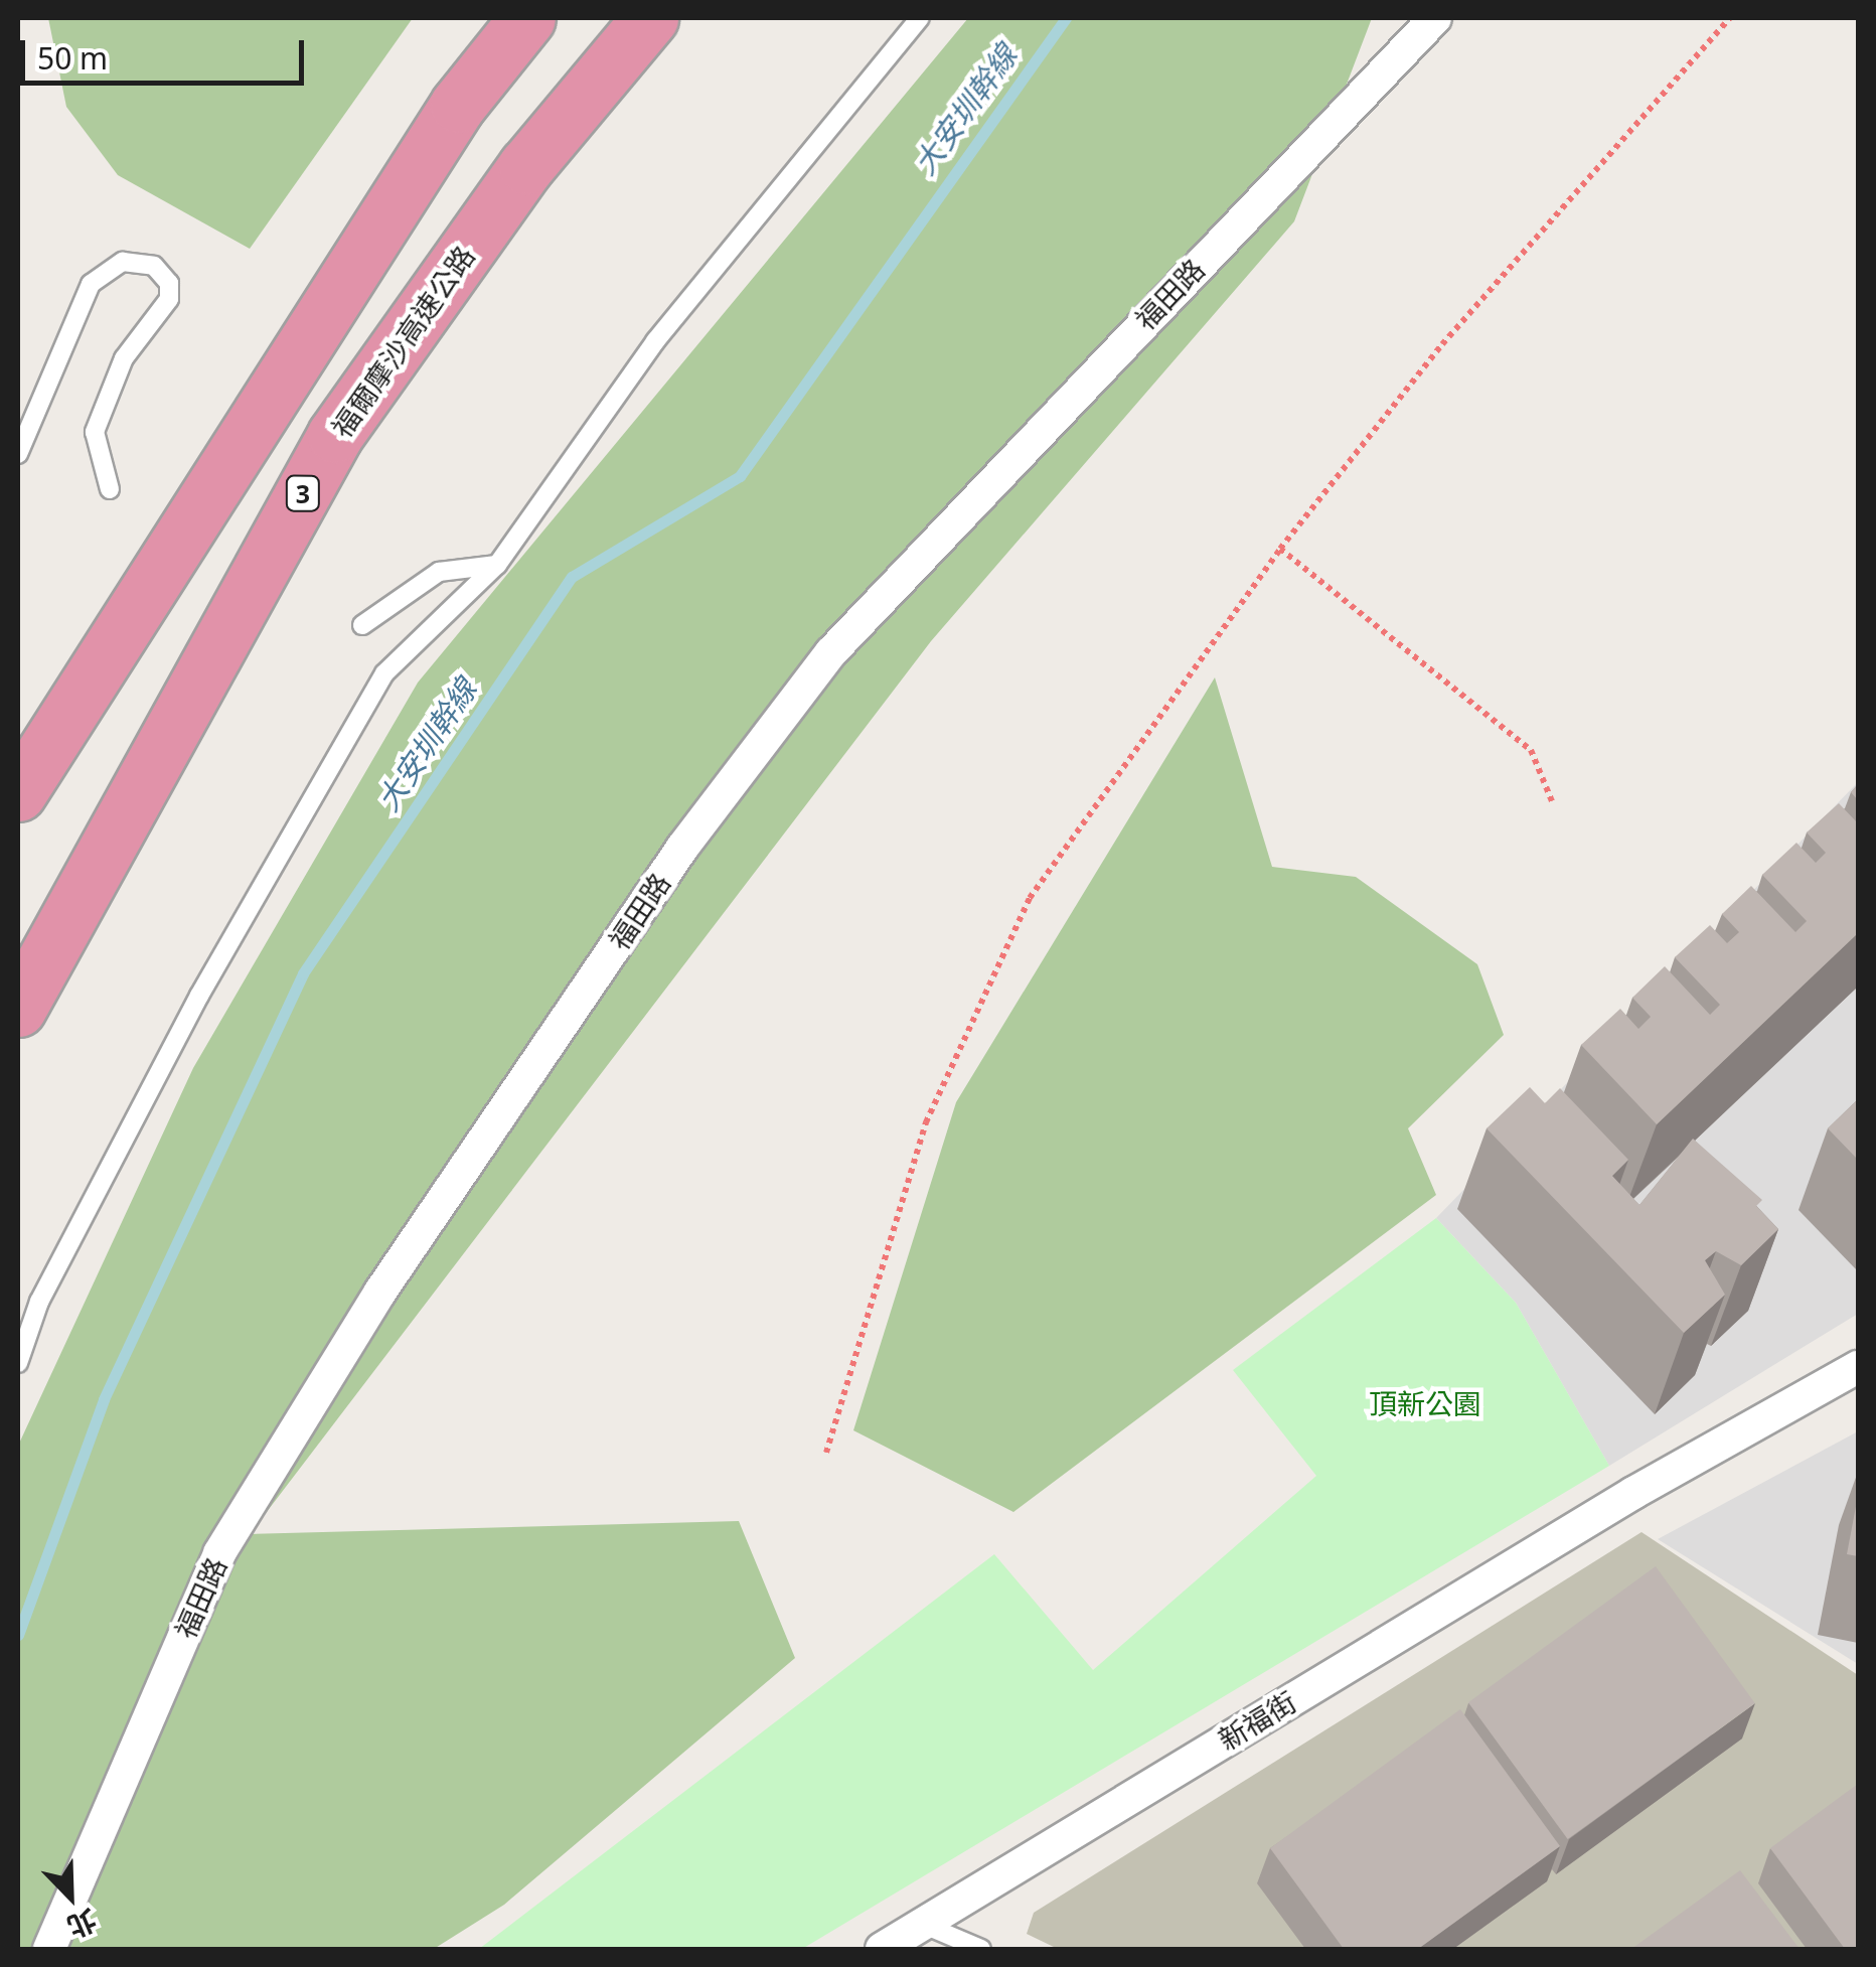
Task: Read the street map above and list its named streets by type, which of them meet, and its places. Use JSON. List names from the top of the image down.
{
  "streets": {
    "highway": ["福爾摩沙高速公路", "3"],
    "street": ["福田路", "新福街"]
  },
  "water": ["大安圳幹線"],
  "parks": ["頂新公園"],
  "scale_bar": "50 m",
  "north": "bottom right"
}
